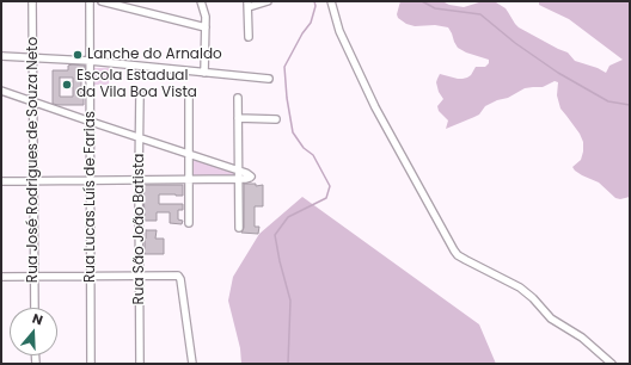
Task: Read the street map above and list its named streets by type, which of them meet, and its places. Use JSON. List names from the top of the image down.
{
  "streets": {
    "street": ["Rua José Rodrigues de Souza Neto", "Rua Lucas Luís de Farias", "Rua São João Batista"]
  },
  "places": ["Lanche do Arnaldo", "Escola Estadual da Vila Boa Vista"],
  "north": "top"
}
